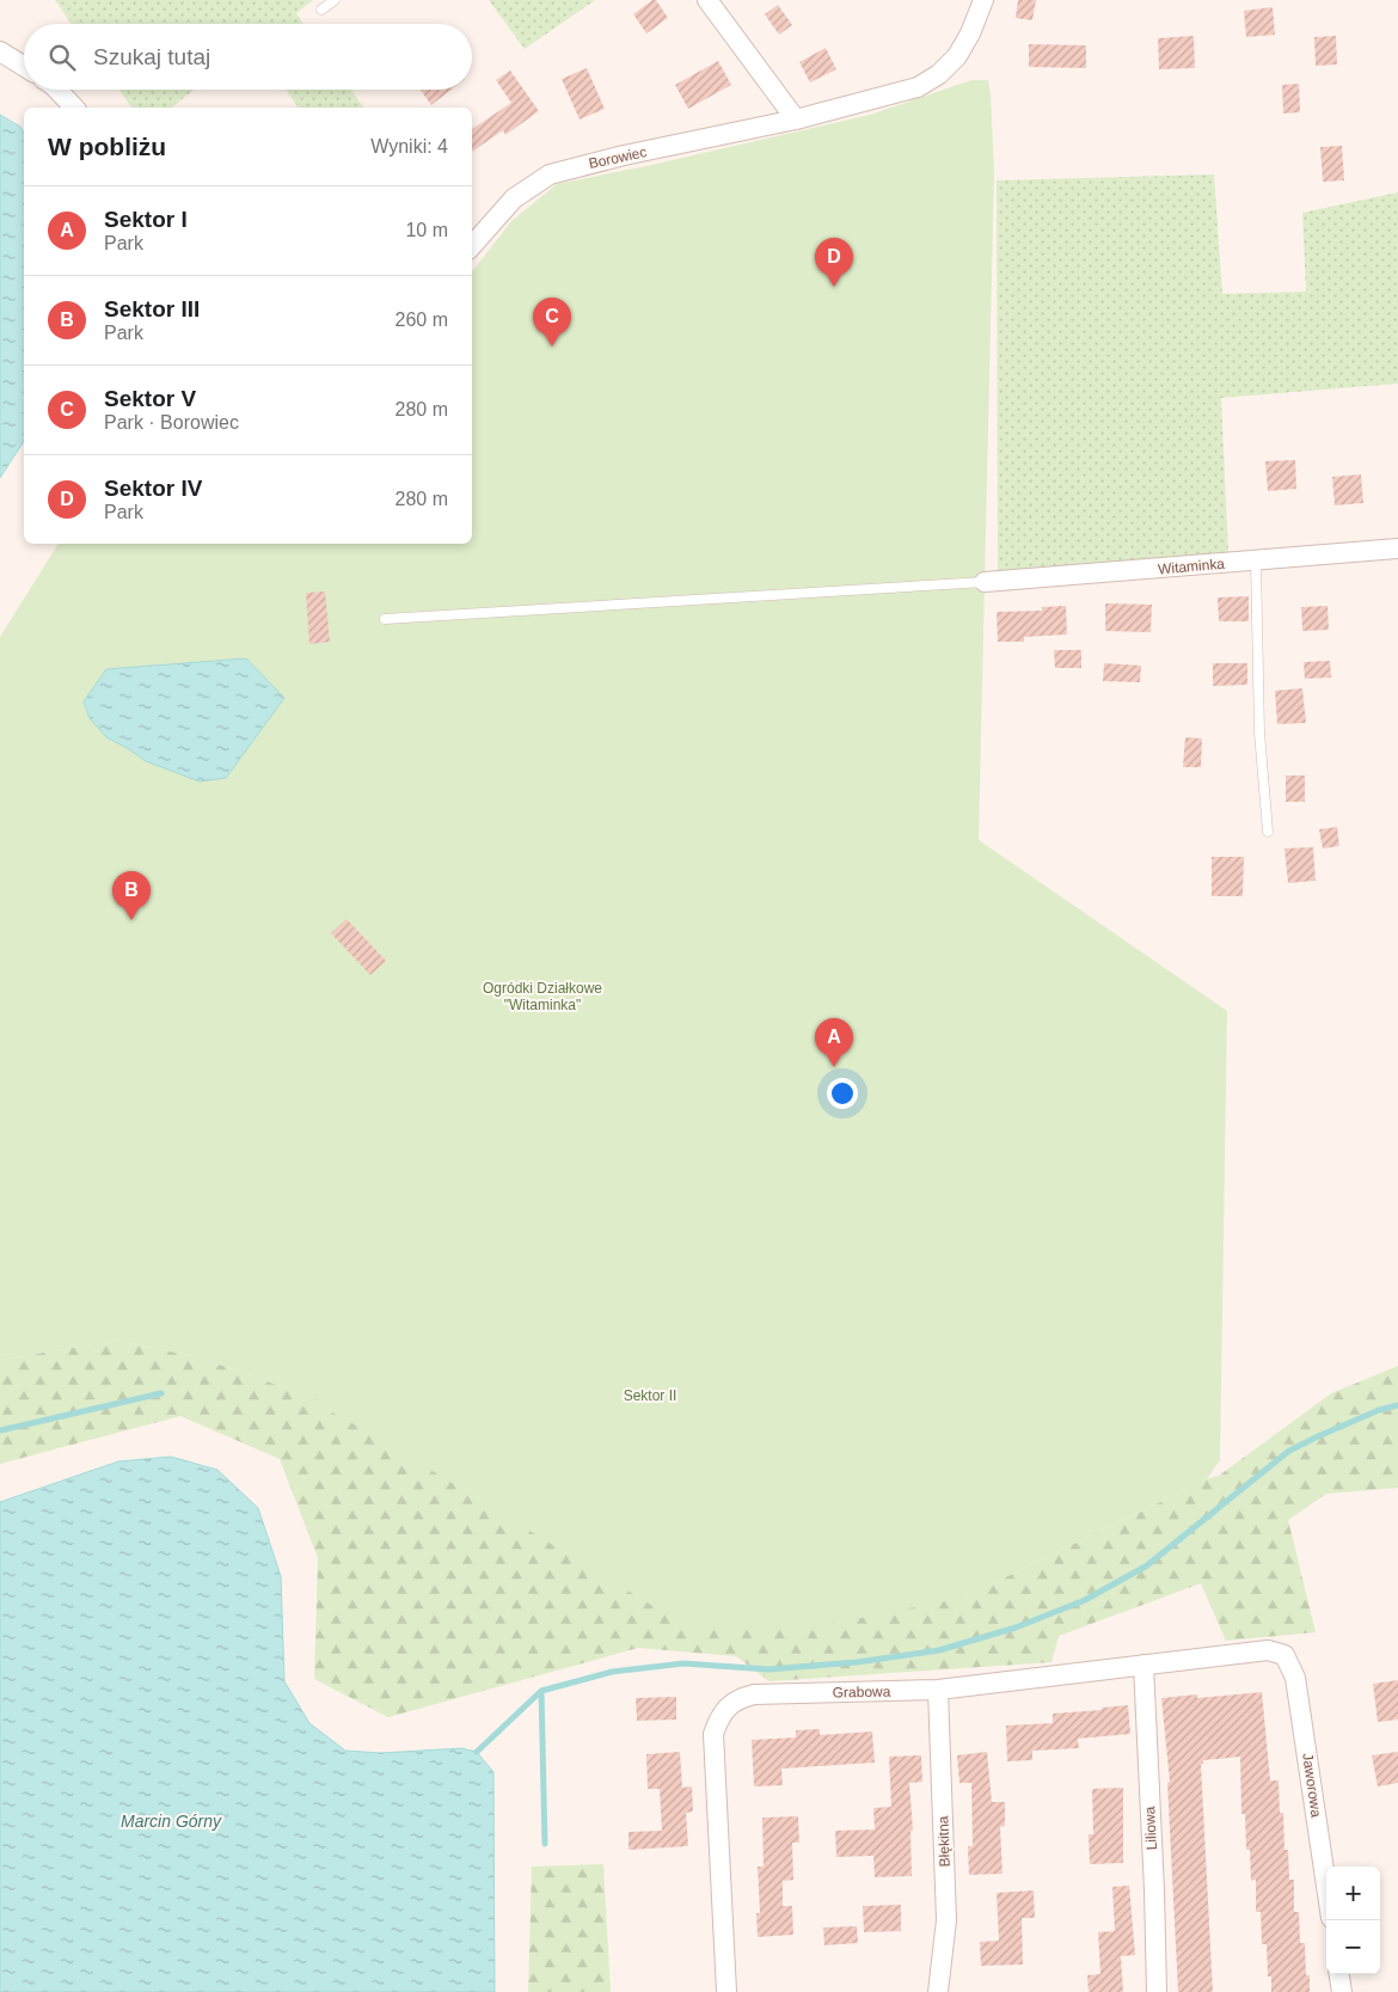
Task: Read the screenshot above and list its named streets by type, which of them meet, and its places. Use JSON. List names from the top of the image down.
{
  "streets": {
    "street": [
      "Borowiec",
      "Witaminka",
      "Grabowa",
      "Jaworowa",
      "Liliowa",
      "Błękitna"
    ]
  },
  "crossings": [
    ["Grabowa", "Jaworowa"],
    ["Grabowa", "Liliowa"],
    ["Grabowa", "Błękitna"]
  ],
  "water": ["Marcin Górny"],
  "parks": ["Ogródki Działkowe \"Witaminka\"", "Sektor II"],
  "page": {
    "search": "Szukaj tutaj",
    "heading": ["W pobliżu", "Wyniki: 4"],
    "list": [
      {
        "mark": "A",
        "name": "Sektor I",
        "note": "Park",
        "value": "10 m"
      },
      {
        "mark": "B",
        "name": "Sektor III",
        "note": "Park",
        "value": "260 m"
      },
      {
        "mark": "C",
        "name": "Sektor V",
        "note": "Park · Borowiec",
        "value": "280 m"
      },
      {
        "mark": "D",
        "name": "Sektor IV",
        "note": "Park",
        "value": "280 m"
      }
    ],
    "pins": [
      "D",
      "C",
      "B",
      "A"
    ],
    "map_buttons": ["+", "−"]
  }
}
